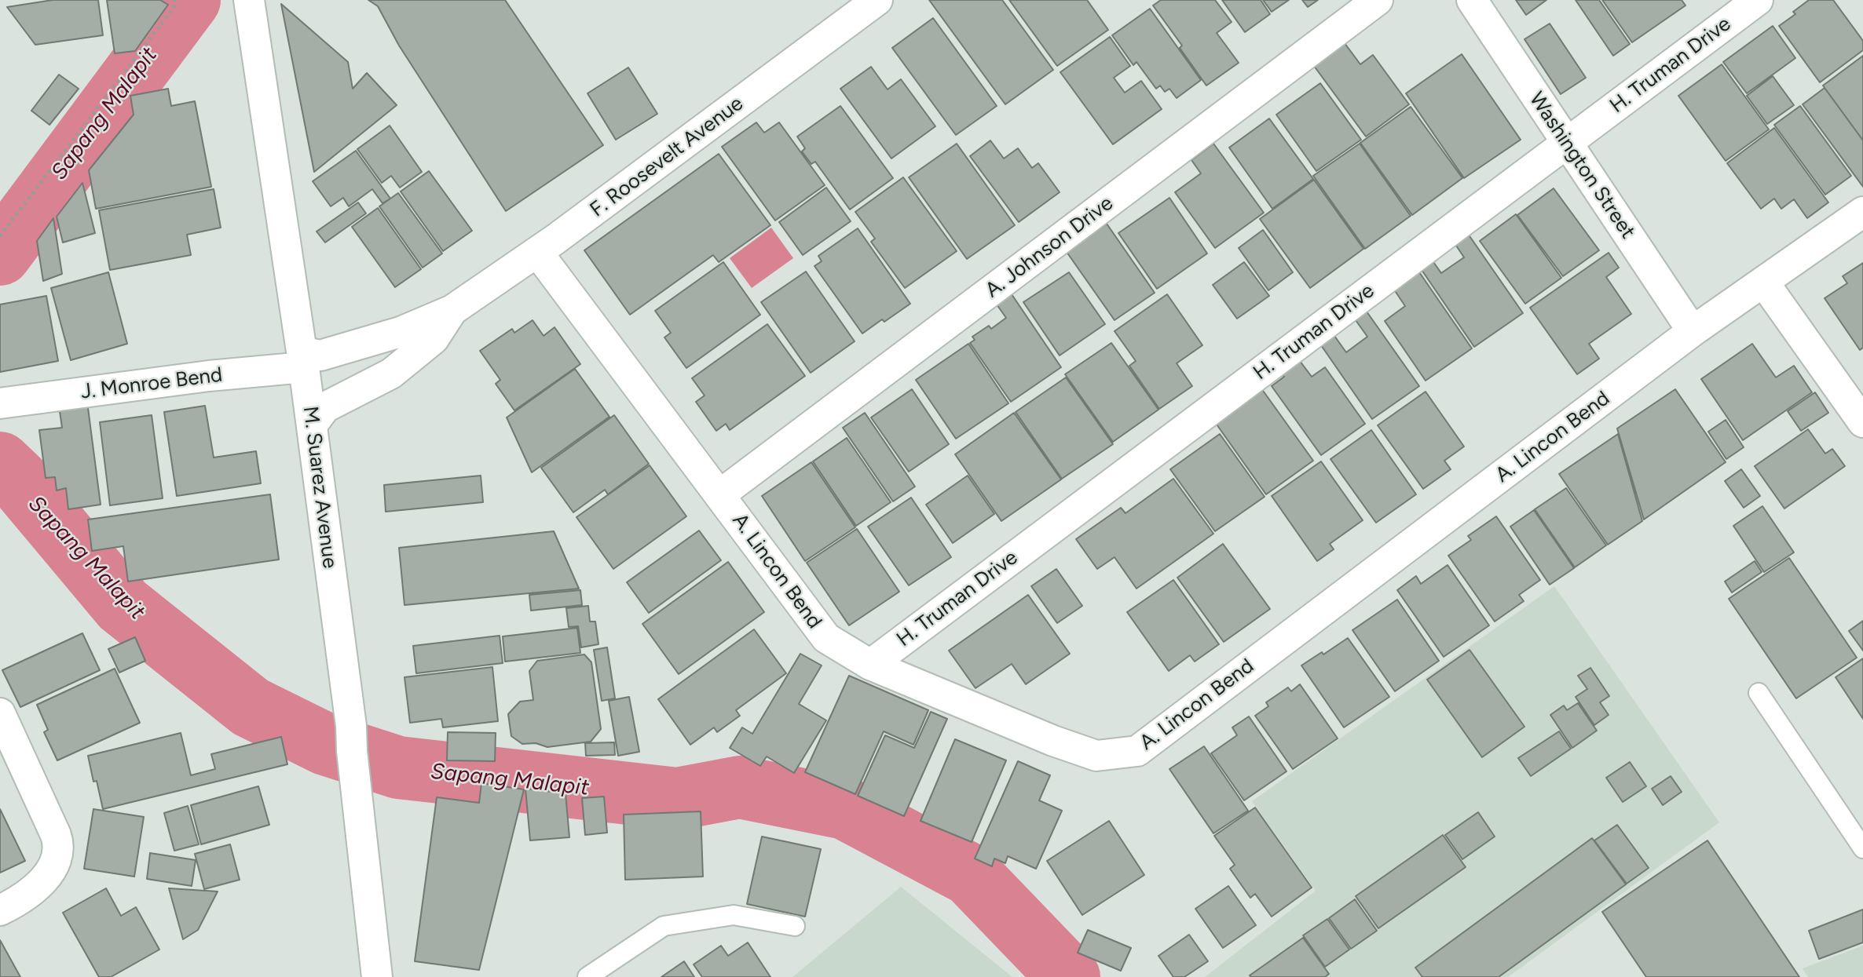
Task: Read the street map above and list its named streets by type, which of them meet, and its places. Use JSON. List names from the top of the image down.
{
  "streets": {
    "street": [
      "H. Truman Drive",
      "F. Roosevelt Avenue",
      "Washington Street",
      "A. Johnson Drive",
      "J. Monroe Bend",
      "A. Lincon Bend",
      "M. Suarez Avenue"
    ]
  },
  "crossings": [
    ["H. Truman Drive", "Washington Street"],
    ["H. Truman Drive", "A. Lincon Bend"],
    ["F. Roosevelt Avenue", "J. Monroe Bend"],
    ["F. Roosevelt Avenue", "A. Lincon Bend"],
    ["F. Roosevelt Avenue", "M. Suarez Avenue"],
    ["Washington Street", "A. Lincon Bend"],
    ["A. Johnson Drive", "A. Lincon Bend"],
    ["J. Monroe Bend", "M. Suarez Avenue"]
  ],
  "water": ["Sapang Malapit"]
}
